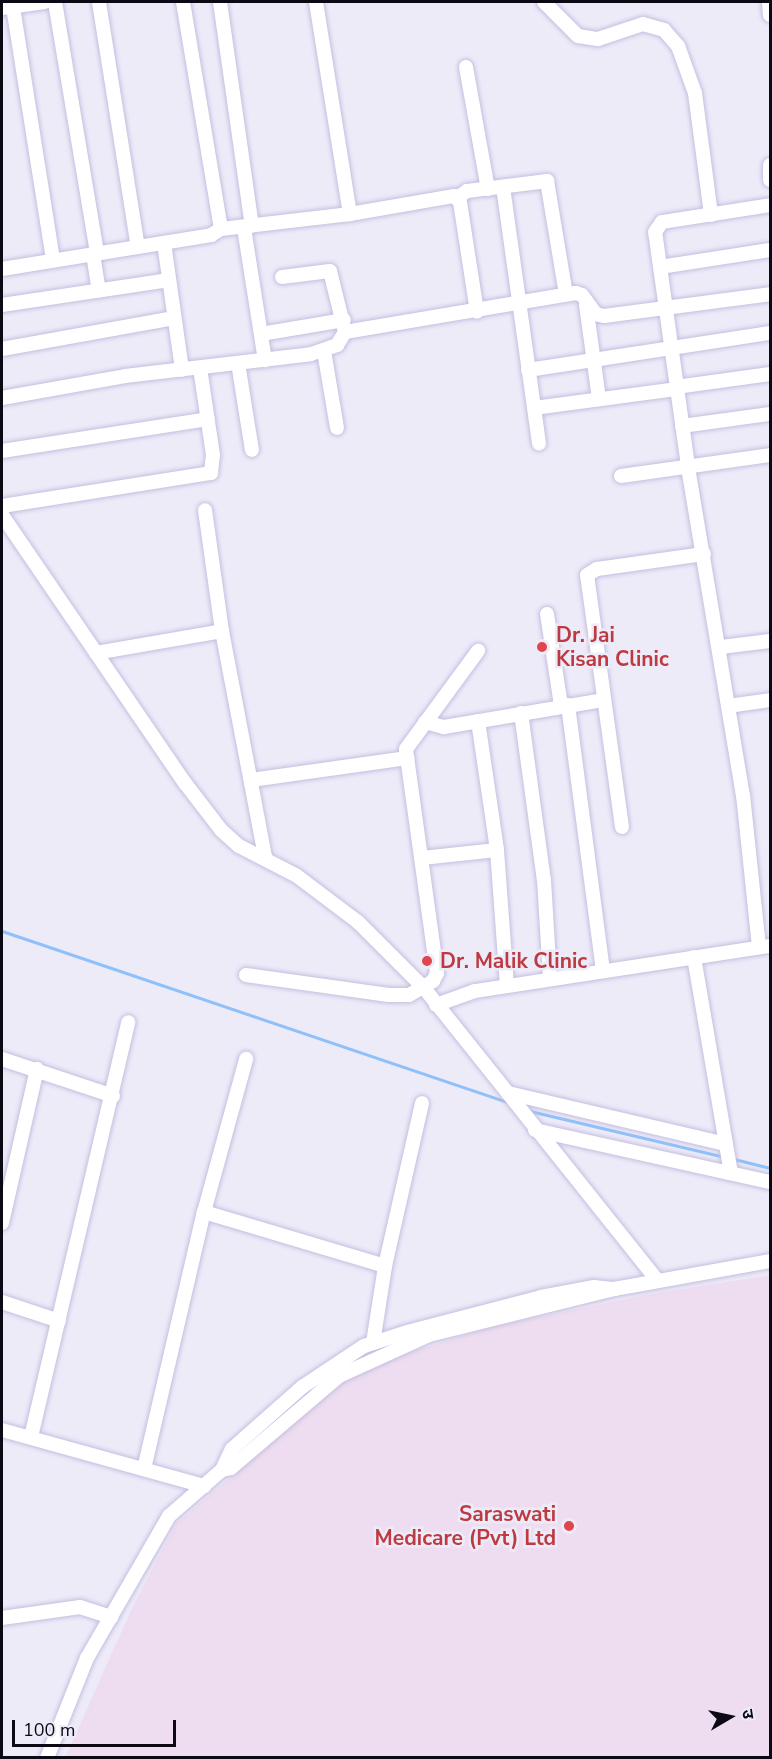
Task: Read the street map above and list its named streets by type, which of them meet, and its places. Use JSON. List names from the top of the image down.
{
  "places": ["Dr. Jai Kisan Clinic", "Dr. Malik Clinic", "Saraswati Medicare (Pvt) Ltd"],
  "scale_bar": "100 m",
  "north": "right"
}
